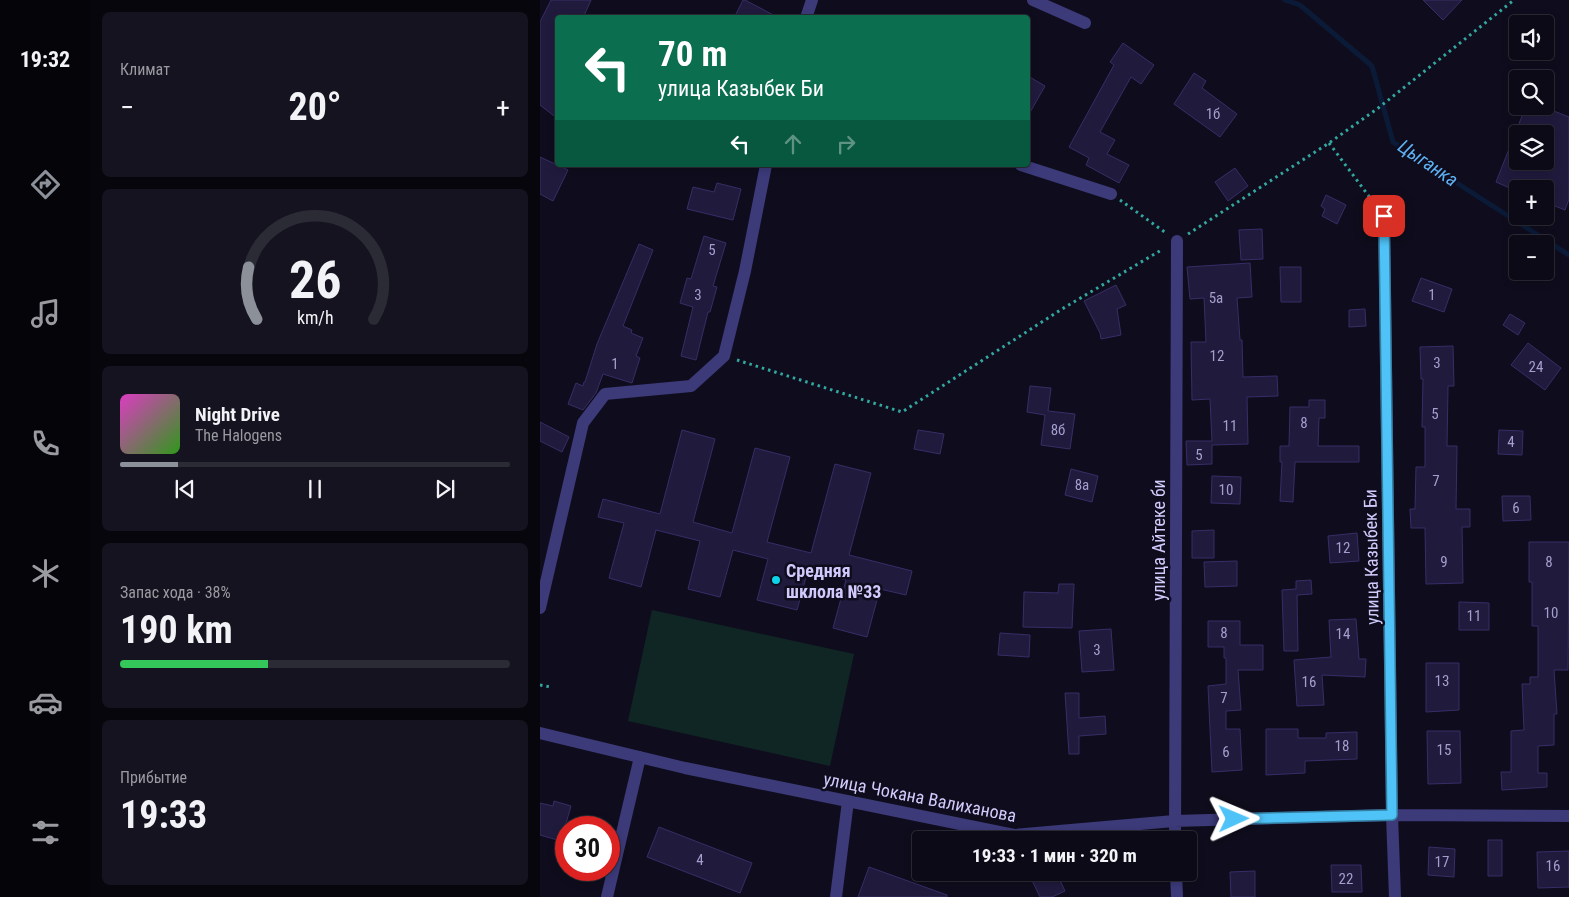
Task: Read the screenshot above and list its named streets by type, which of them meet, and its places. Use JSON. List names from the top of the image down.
{
  "streets": {
    "street": ["улица Айтеке би", "улица Казыбек Би", "улица Чокана Валиханова"]
  },
  "crossings": [
    ["улица Айтеке би", "улица Чокана Валиханова"],
    ["улица Казыбек Би", "улица Чокана Валиханова"]
  ],
  "water": ["Цыганка"],
  "places": ["Средняя шклола №33"],
  "house_numbers": [
    "1б",
    "5",
    "3",
    "1",
    "5а",
    "12",
    "3",
    "1",
    "24",
    "5",
    "8",
    "11",
    "8б",
    "4",
    "5",
    "7",
    "8а",
    "10",
    "6",
    "12",
    "9",
    "8",
    "10",
    "11",
    "8",
    "14",
    "3",
    "13",
    "16",
    "7",
    "18",
    "15",
    "6",
    "4",
    "17",
    "16",
    "22"
  ],
  "page": {
    "tabs": "19:32",
    "tile": [
      "Климат",
      ["Запас хода · 38%", "190 km"],
      ["Прибытие", "19:33"]
    ],
    "map_buttons": ["+", "−"],
    "turn": ["70 m", "улица Казыбек Би"],
    "heat": ["−", "20°", "+"],
    "song": ["Night Drive", "The Halogens"],
    "limit": "30",
    "trip": "19:33 · 1 мин · 320 m",
    "gauge": ["26", "km/h"]
  }
}
